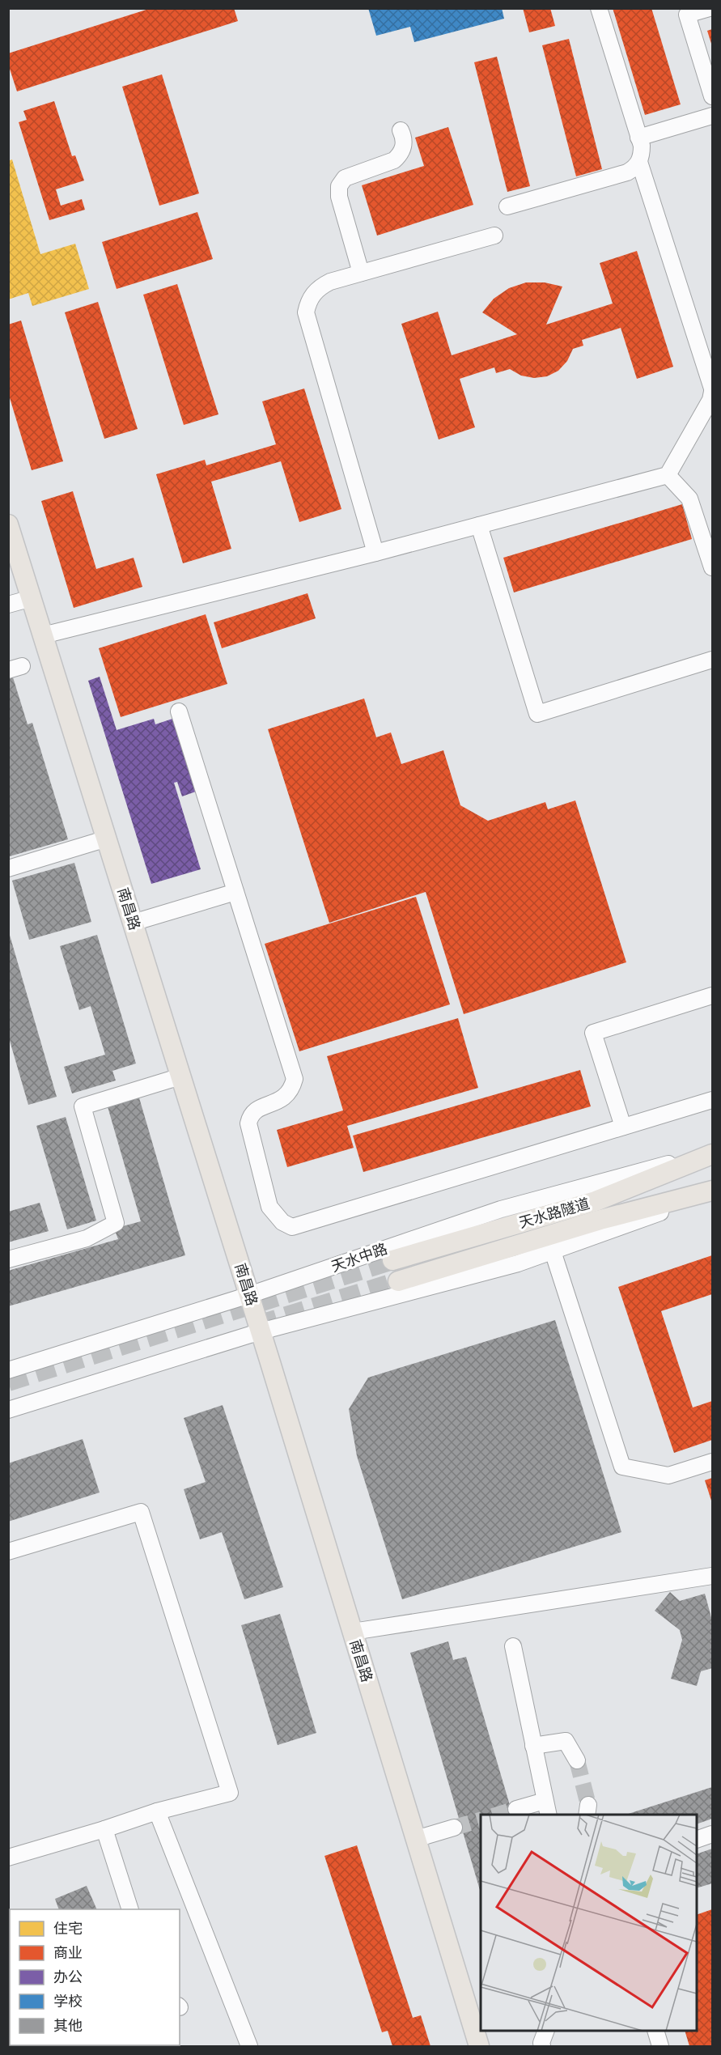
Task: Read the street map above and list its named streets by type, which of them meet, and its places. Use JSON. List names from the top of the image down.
{
  "streets": {
    "main road": ["南昌路", "天水路隧道"],
    "street": ["天水中路"]
  },
  "crossings": [
    ["南昌路", "天水中路"],
    ["天水路隧道", "天水中路"]
  ],
  "legend": [
    "住宅",
    "商业",
    "办公",
    "学校",
    "其他"
  ]
}
